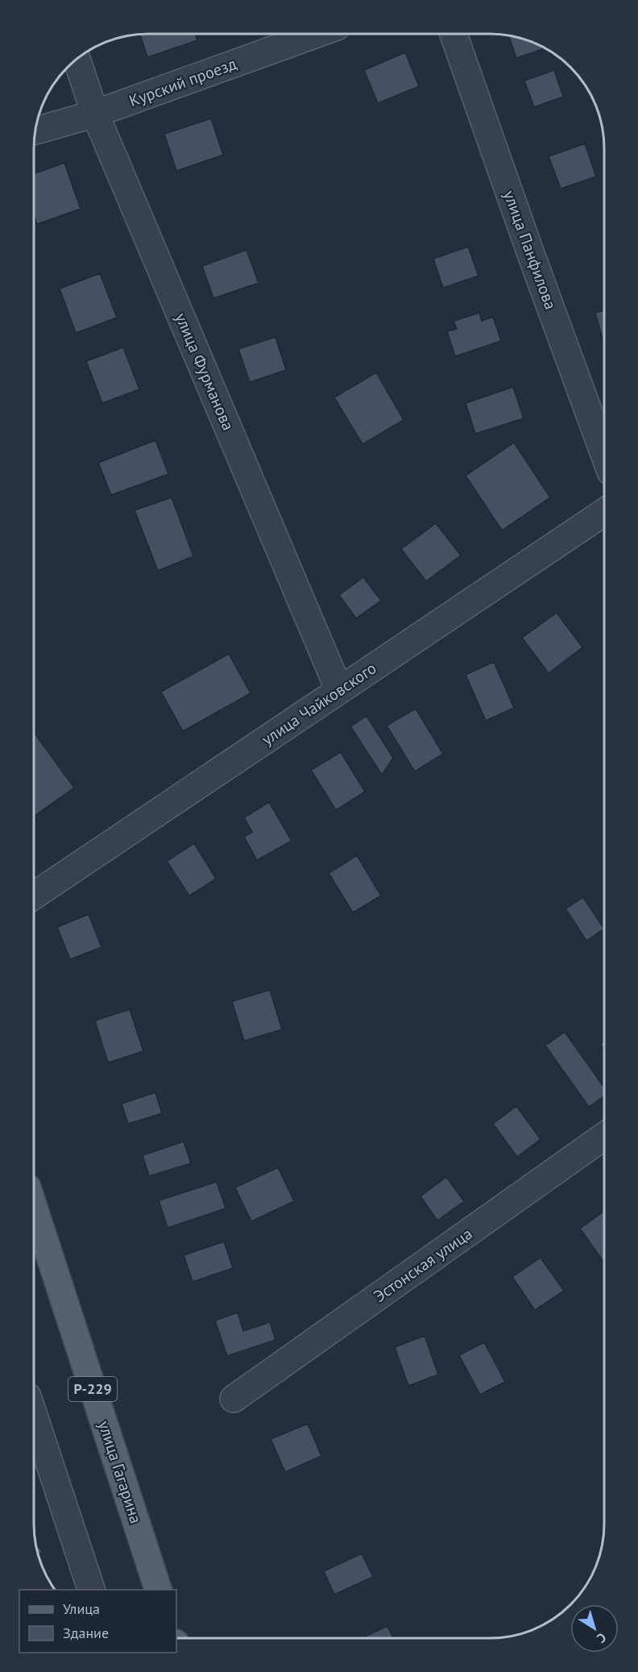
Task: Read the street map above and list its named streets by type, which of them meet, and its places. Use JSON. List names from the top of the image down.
{
  "streets": {
    "main road": ["Р-229", "улица Гагарина"],
    "street": [
      "Курский проезд",
      "улица Панфилова",
      "улица Фурманова",
      "улица Чайковского",
      "Эстонская улица"
    ]
  },
  "crossings": [
    ["Курский проезд", "улица Фурманова"],
    ["улица Фурманова", "улица Чайковского"]
  ],
  "legend": ["Улица", "Здание"],
  "north": "bottom right"
}
